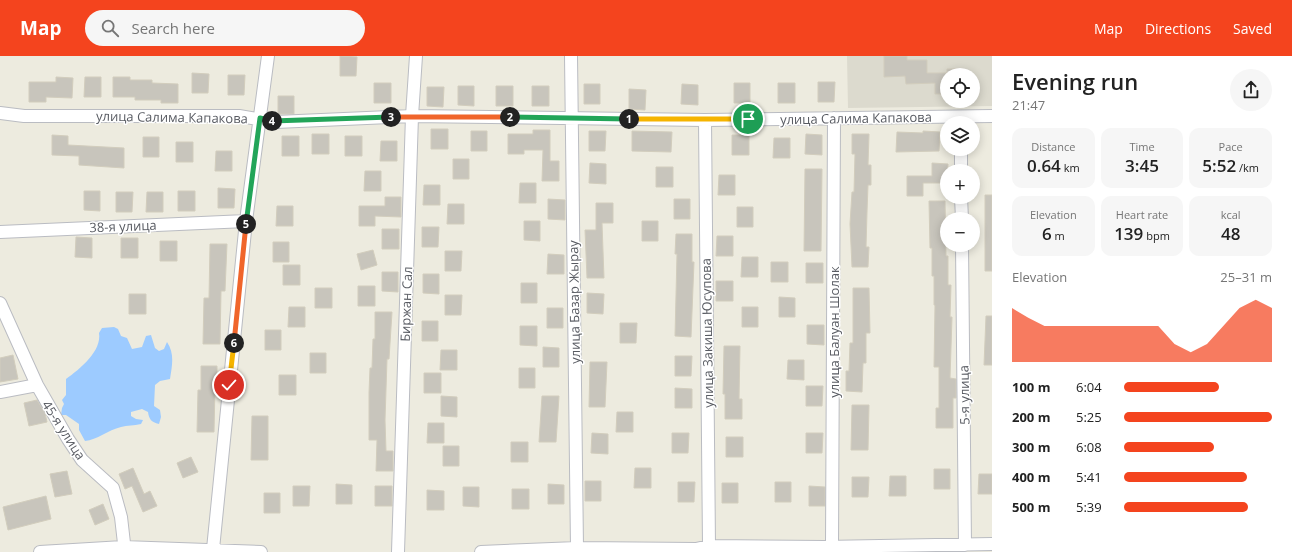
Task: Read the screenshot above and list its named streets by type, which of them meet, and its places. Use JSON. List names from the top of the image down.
{
  "streets": {
    "street": [
      "улица Салима Капакова",
      "38-я улица",
      "улица Базар Жырау",
      "Биржан Сал",
      "улица Балуан Шолак",
      "улица Закиша Юсупова",
      "5-я улица",
      "45-я улица"
    ]
  },
  "crossings": [
    ["улица Салима Капакова", "улица Базар Жырау"],
    ["улица Салима Капакова", "Биржан Сал"],
    ["улица Салима Капакова", "улица Балуан Шолак"],
    ["улица Салима Капакова", "улица Закиша Юсупова"]
  ],
  "page": {
    "header": "Map",
    "search": "Search here",
    "nav": ["Map", "Directions", "Saved"],
    "heading": ["Evening run", "21:47"],
    "map_buttons": ["+", "−"],
    "pins": [
      "2",
      "3",
      "1",
      "4",
      "5",
      "6"
    ],
    "stats": [
      ["Distance", "0.64 km"],
      ["Time", "3:45"],
      ["Pace", "5:52 /km"],
      ["Elevation", "6 m"],
      ["Heart rate", "139 bpm"],
      ["kcal", "48"]
    ],
    "chart": ["Elevation", "25–31 m"],
    "list": [
      {
        "name": "100 m",
        "note": "6:04"
      },
      {
        "name": "200 m",
        "note": "5:25"
      },
      {
        "name": "300 m",
        "note": "6:08"
      },
      {
        "name": "400 m",
        "note": "5:41"
      },
      {
        "name": "500 m",
        "note": "5:39"
      }
    ]
  }
}
